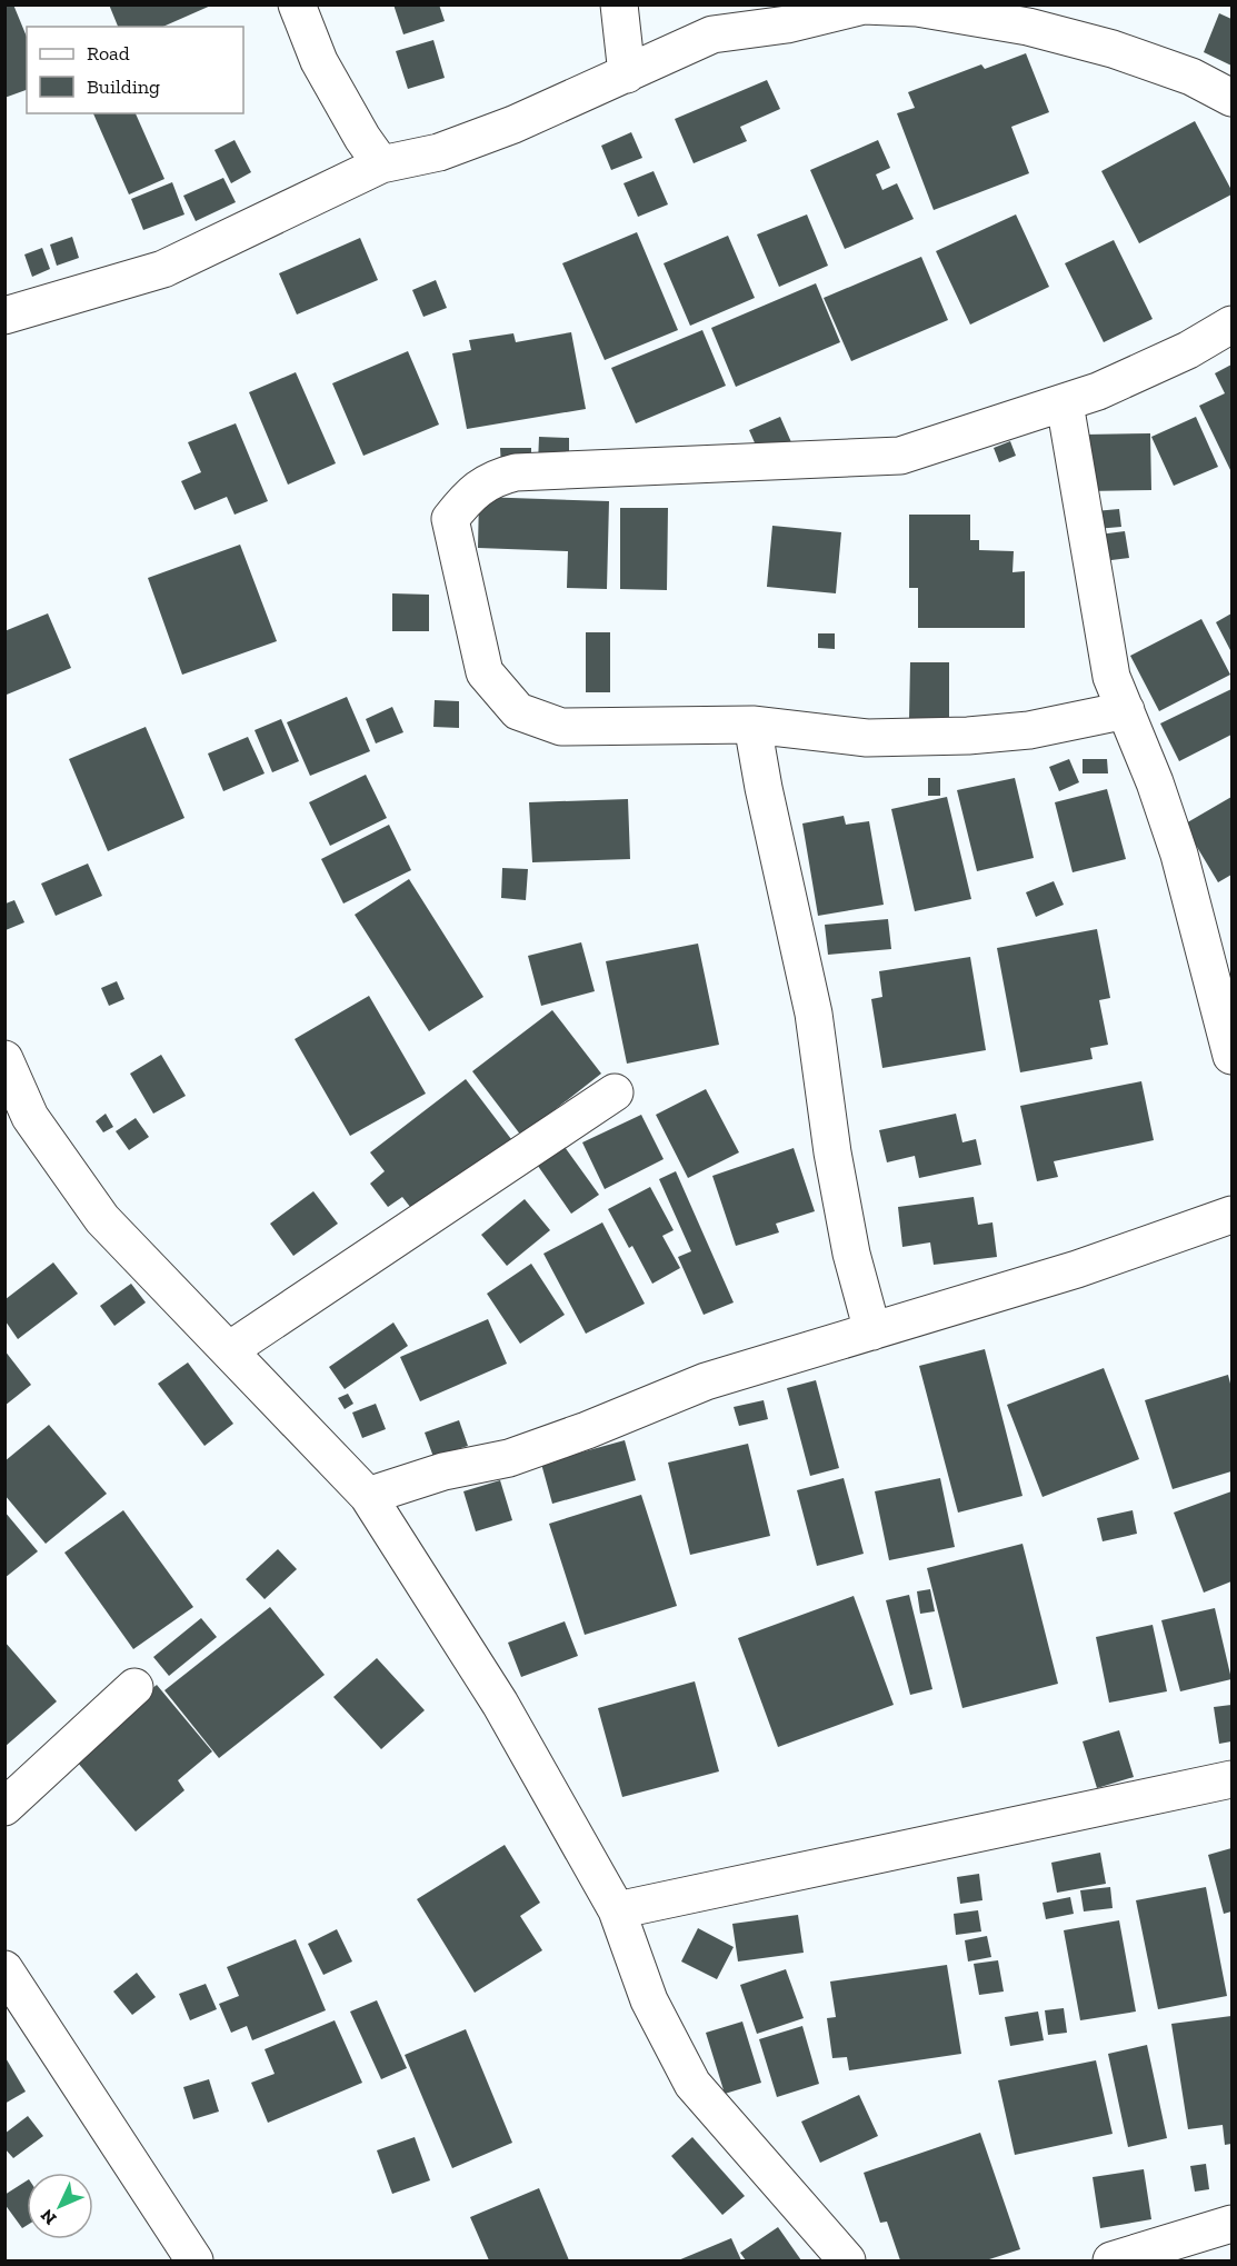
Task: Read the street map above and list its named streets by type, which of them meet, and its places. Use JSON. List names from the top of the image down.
{
  "legend": ["Road", "Building"],
  "north": "bottom left"
}
